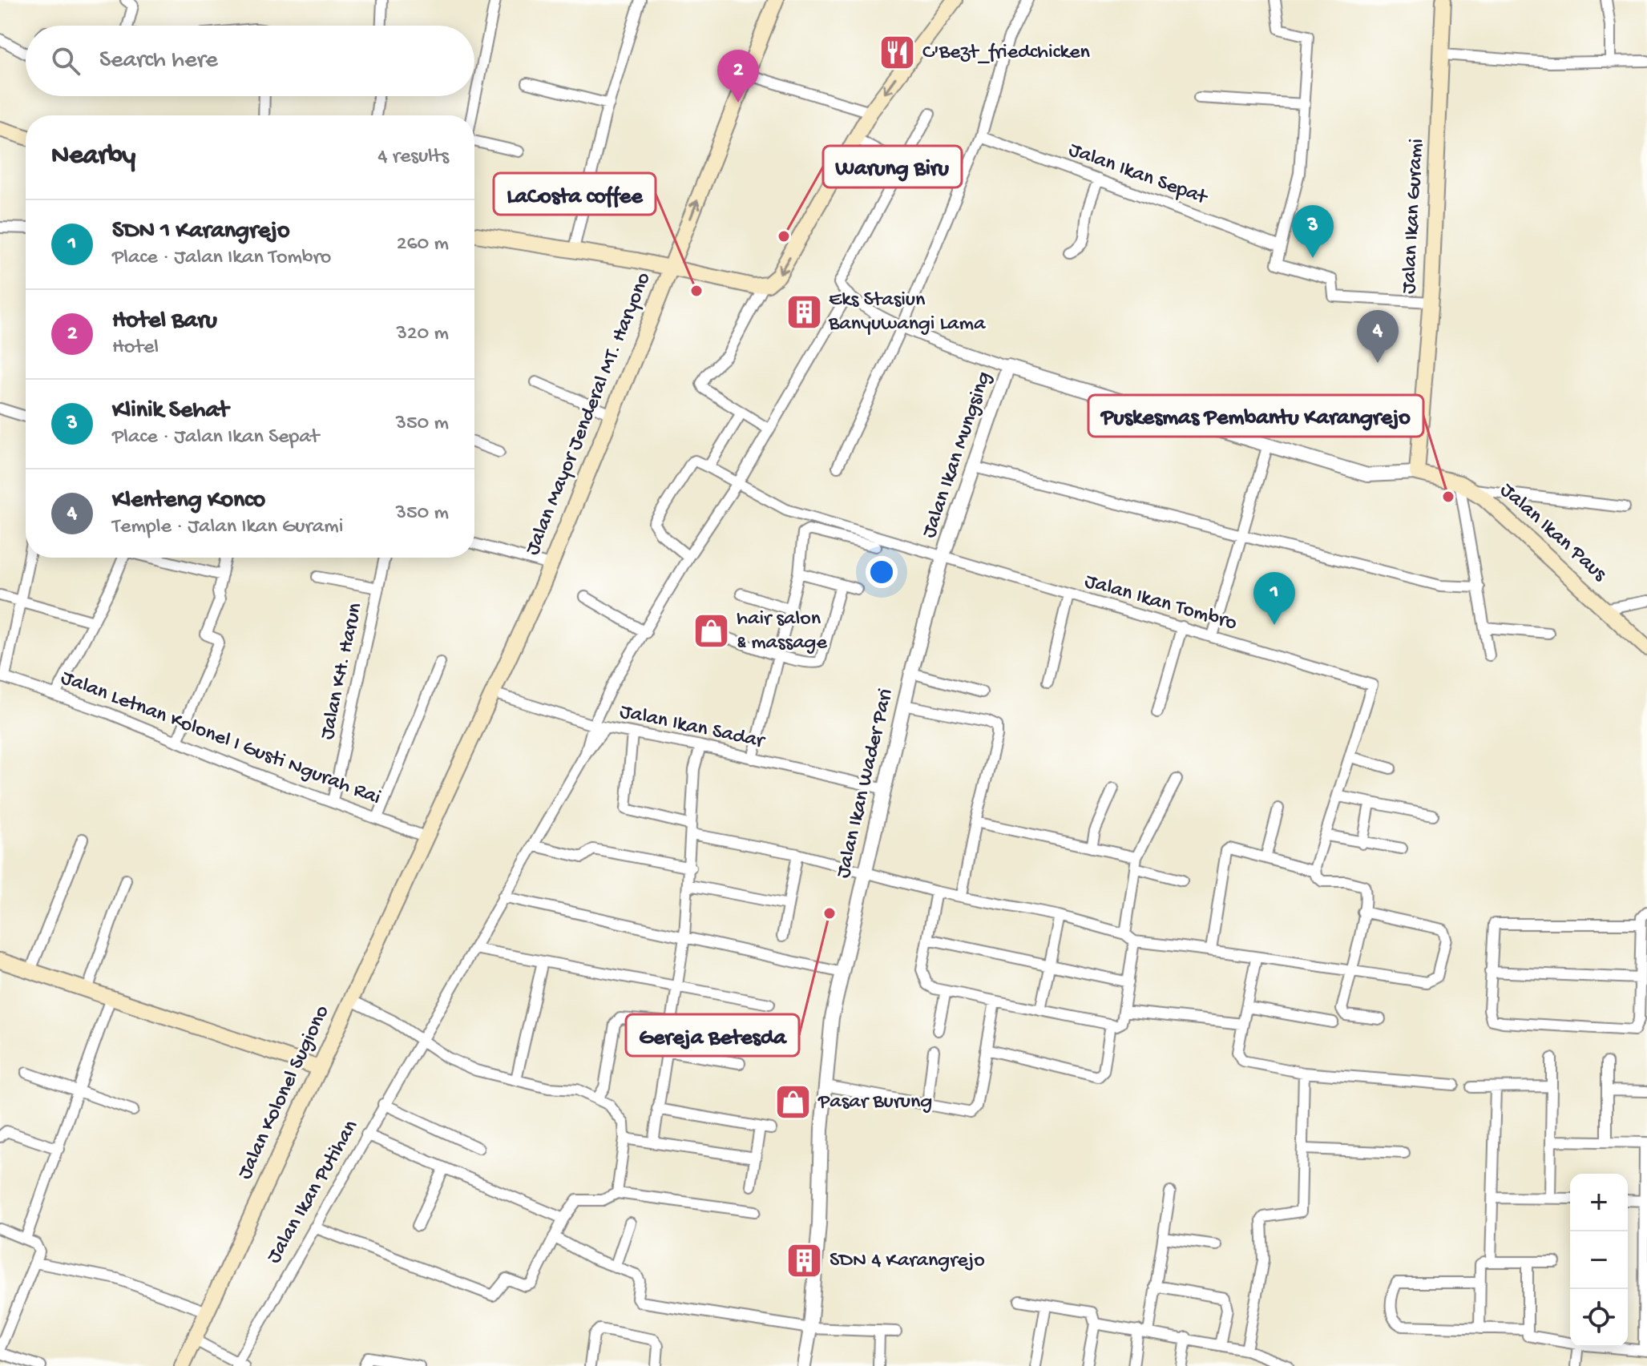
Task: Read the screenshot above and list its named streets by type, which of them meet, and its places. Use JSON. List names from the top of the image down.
{
  "streets": {
    "main road": [
      "Jalan Ikan Gurami",
      "Jalan Mayor Jenderal MT. Haryono",
      "Jalan Ikan Paus",
      "Jalan Kolonel Sugiono"
    ],
    "street": [
      "Jalan Ikan Sepat",
      "Jalan Ikan Mungsing",
      "Jalan Ikan Tombro",
      "Jalan KH. Harun",
      "Jalan Ikan Sadar",
      "Jalan Letnan Kolonel I Gusti Ngurah Rai",
      "Jalan Ikan Wader Pari",
      "Jalan Ikan Putihan"
    ]
  },
  "crossings": [
    ["Jalan Ikan Gurami", "Jalan Ikan Paus"],
    ["Jalan Mayor Jenderal MT. Haryono", "Jalan Ikan Sadar"],
    ["Jalan Mayor Jenderal MT. Haryono", "Jalan Letnan Kolonel I Gusti Ngurah Rai"],
    ["Jalan Mayor Jenderal MT. Haryono", "Jalan Kolonel Sugiono"],
    ["Jalan Ikan Mungsing", "Jalan Ikan Tombro"],
    ["Jalan Ikan Mungsing", "Jalan Ikan Wader Pari"],
    ["Jalan Ikan Tombro", "Jalan Ikan Wader Pari"],
    ["Jalan KH. Harun", "Jalan Letnan Kolonel I Gusti Ngurah Rai"],
    ["Jalan Ikan Sadar", "Jalan Ikan Wader Pari"],
    ["Jalan Letnan Kolonel I Gusti Ngurah Rai", "Jalan Kolonel Sugiono"]
  ],
  "places": {
    "restaurant": ["C'Bezt_friedchicken"],
    "other": [
      "Warung Biru",
      "LaCosta coffee",
      "Puskesmas Pembantu Karangrejo",
      "Gereja Betesda"
    ],
    "building": ["Eks Stasiun Banyuwangi Lama", "SDN 4 Karangrejo"],
    "shop": ["hair salon & massage", "Pasar Burung"]
  },
  "page": {
    "search": "Search here",
    "pins": [
      "2",
      "3",
      "4",
      "1"
    ],
    "heading": ["Nearby", "4 results"],
    "list": [
      {
        "mark": "1",
        "name": "SDN 1 Karangrejo",
        "note": "Place · Jalan Ikan Tombro",
        "value": "260 m"
      },
      {
        "mark": "2",
        "name": "Hotel Baru",
        "note": "Hotel",
        "value": "320 m"
      },
      {
        "mark": "3",
        "name": "Klinik Sehat",
        "note": "Place · Jalan Ikan Sepat",
        "value": "350 m"
      },
      {
        "mark": "4",
        "name": "Klenteng Konco",
        "note": "Temple · Jalan Ikan Gurami",
        "value": "350 m"
      }
    ],
    "map_buttons": ["+", "−"]
  }
}
